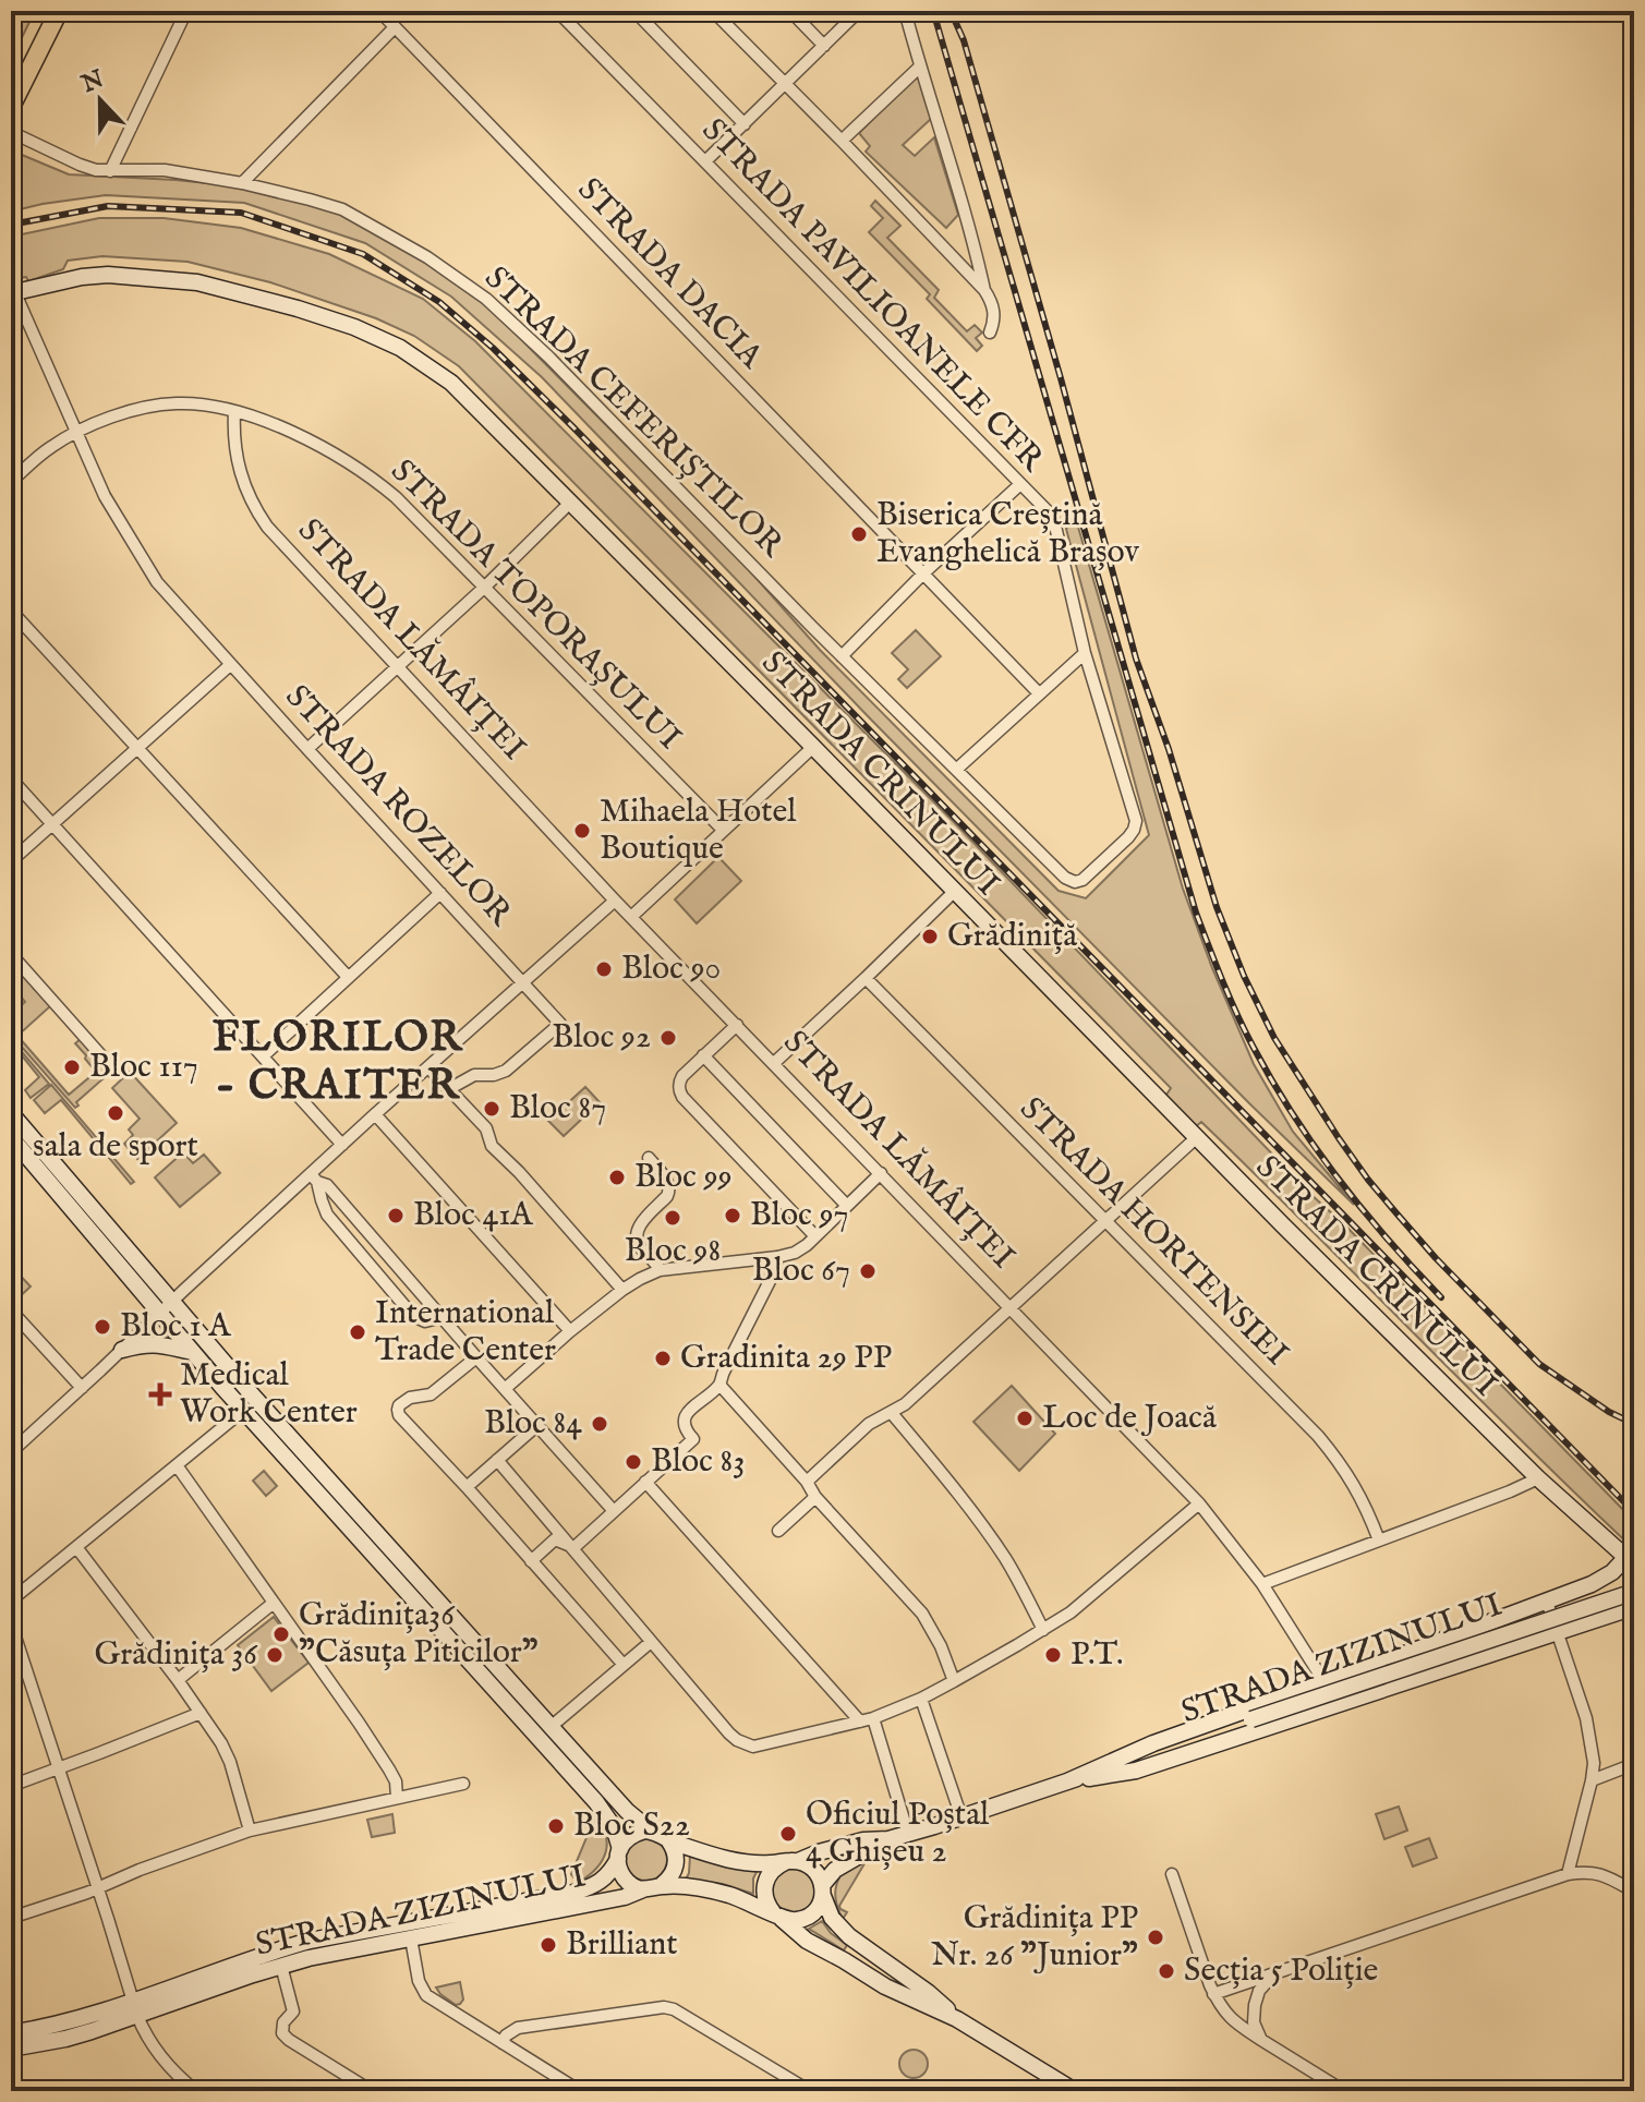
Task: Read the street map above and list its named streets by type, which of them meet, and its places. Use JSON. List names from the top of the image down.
{
  "streets": {
    "main road": ["STRADA CRINULUI", "STRADA ZIZINULUI"],
    "street": [
      "STRADA DACIA",
      "STRADA PAVILIOANELE CFR",
      "STRADA CEFERIȘTILOR",
      "STRADA TOPORAȘULUI",
      "STRADA LĂMÂIȚEI",
      "STRADA ROZELOR",
      "STRADA HORTENSIEI"
    ]
  },
  "crossings": [
    ["STRADA PAVILIOANELE CFR", "STRADA CEFERIȘTILOR"],
    ["STRADA TOPORAȘULUI", "STRADA LĂMÂIȚEI"],
    ["STRADA TOPORAȘULUI", "STRADA ROZELOR"],
    ["STRADA LĂMÂIȚEI", "STRADA ZIZINULUI"],
    ["STRADA CRINULUI", "STRADA ROZELOR"]
  ],
  "districts": ["FLORILOR - CRAITER"],
  "places": {
    "other": [
      "Biserica Creștină Evanghelică Brașov",
      "Mihaela Hotel Boutique",
      "Grădiniță",
      "Bloc 90",
      "Bloc 92",
      "Bloc 117",
      "Bloc 87",
      "sala de sport",
      "Bloc 99",
      "Bloc 41A",
      "Bloc 97",
      "Bloc 98",
      "Bloc 67",
      "Bloc 1 A",
      "International Trade Center",
      "Gradinita 29 PP",
      "Loc de Joacă",
      "Bloc 84",
      "Bloc 83",
      "Grădinița36 \"Căsuța Piticilor\"",
      "Grădinița 36",
      "P.T.",
      "Bloc S22",
      "Oficiul Poștal 4 Ghișeu 2",
      "Grădinița PP Nr. 26 \"Junior\"",
      "Brilliant",
      "Secția 5 Poliție"
    ],
    "health": ["Medical Work Center"]
  },
  "north": "top"
}
